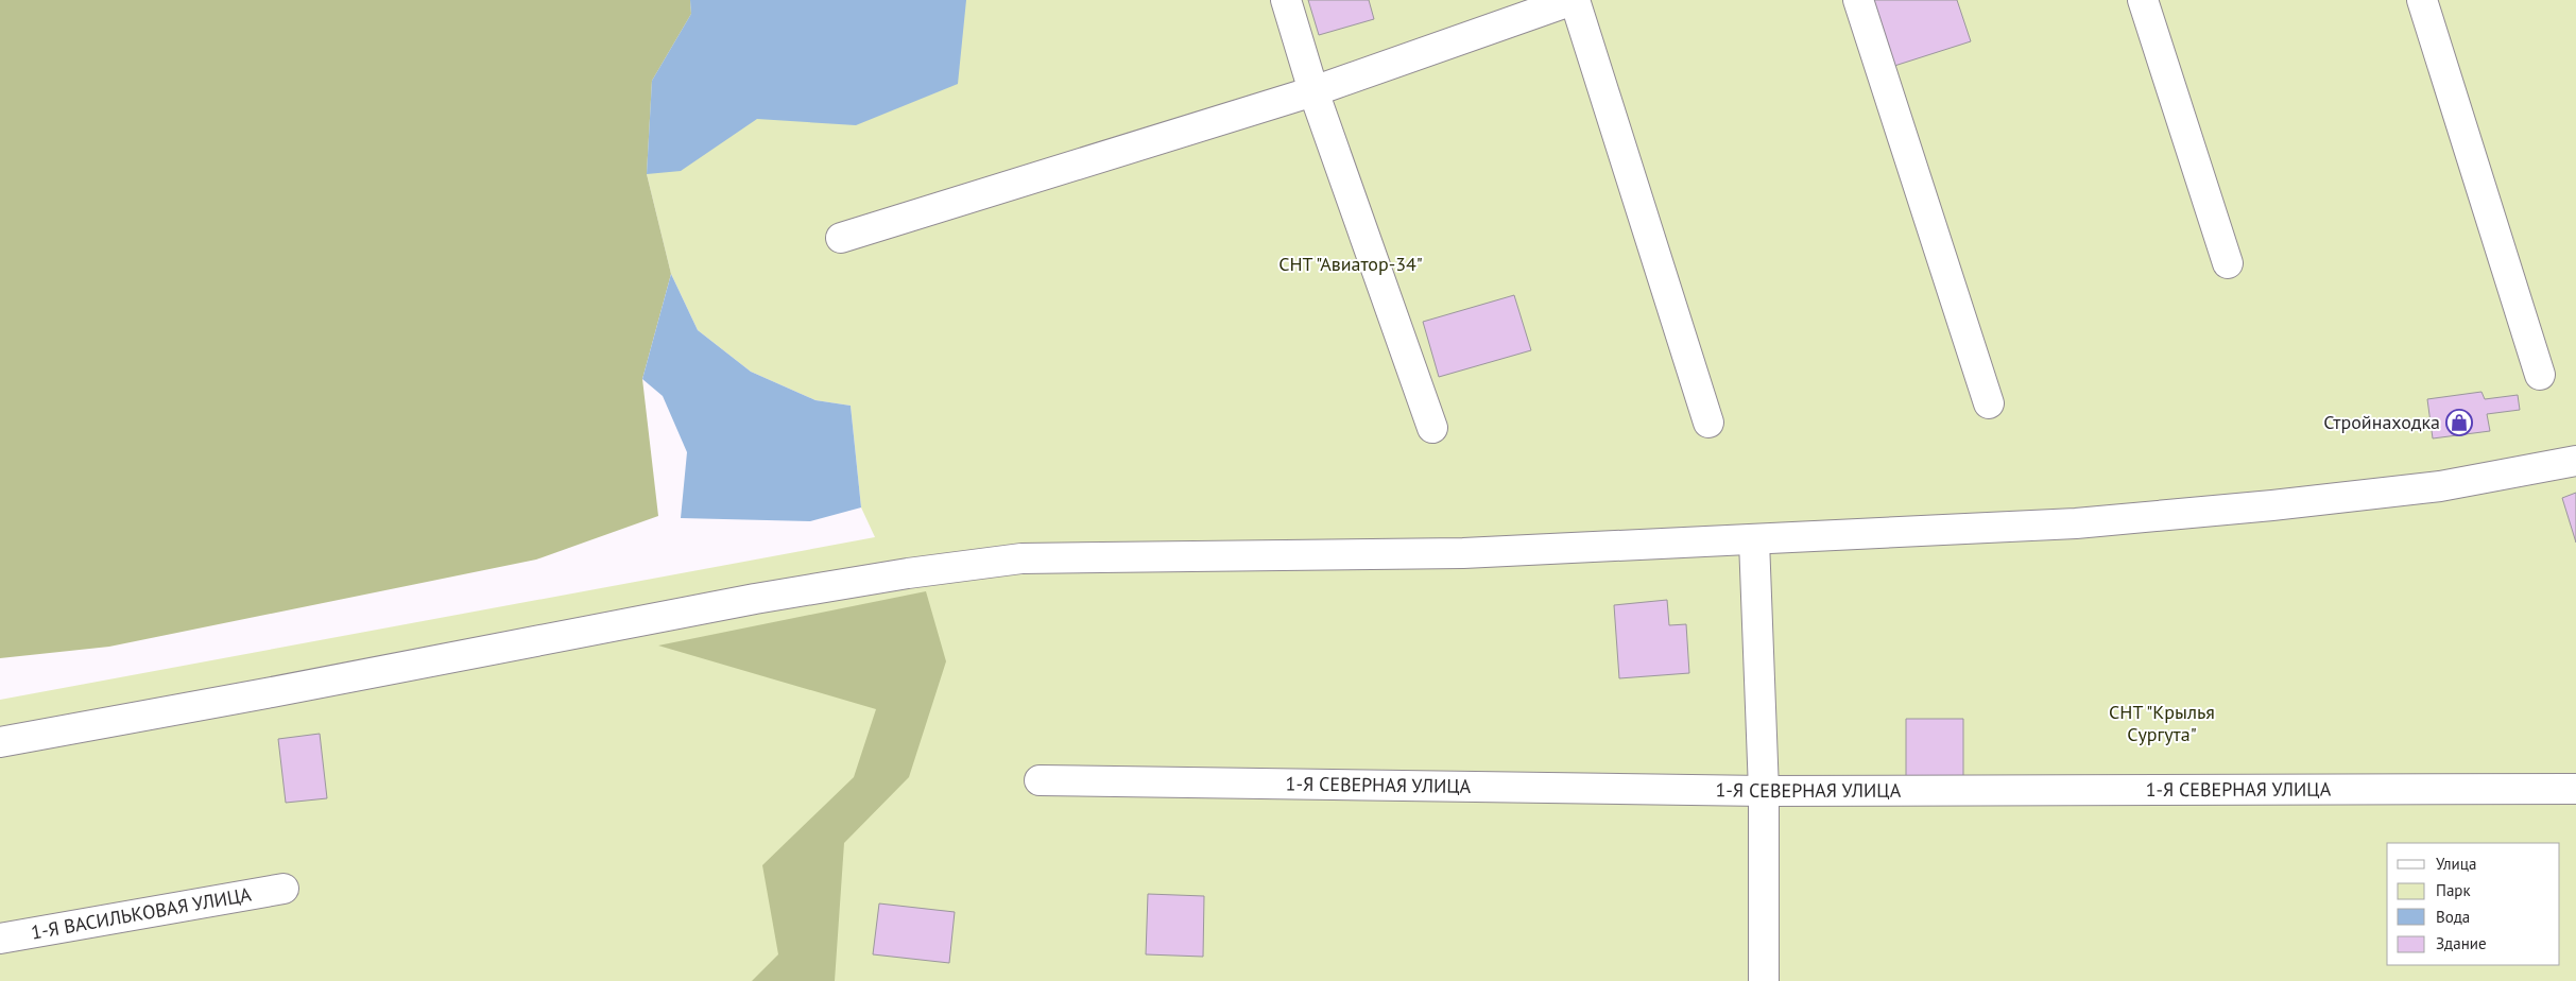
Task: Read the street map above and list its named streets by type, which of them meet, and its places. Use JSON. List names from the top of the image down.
{
  "streets": {
    "street": ["1-Я СЕВЕРНАЯ УЛИЦА", "1-Я ВАСИЛЬКОВАЯ УЛИЦА"]
  },
  "parks": ["СНТ \"Авиатор-34\"", "CНТ \"Крылья Сургута\""],
  "places": {
    "shop": ["Стройнаходка"]
  },
  "legend": [
    "Улица",
    "Парк",
    "Вода",
    "Здание"
  ]
}
